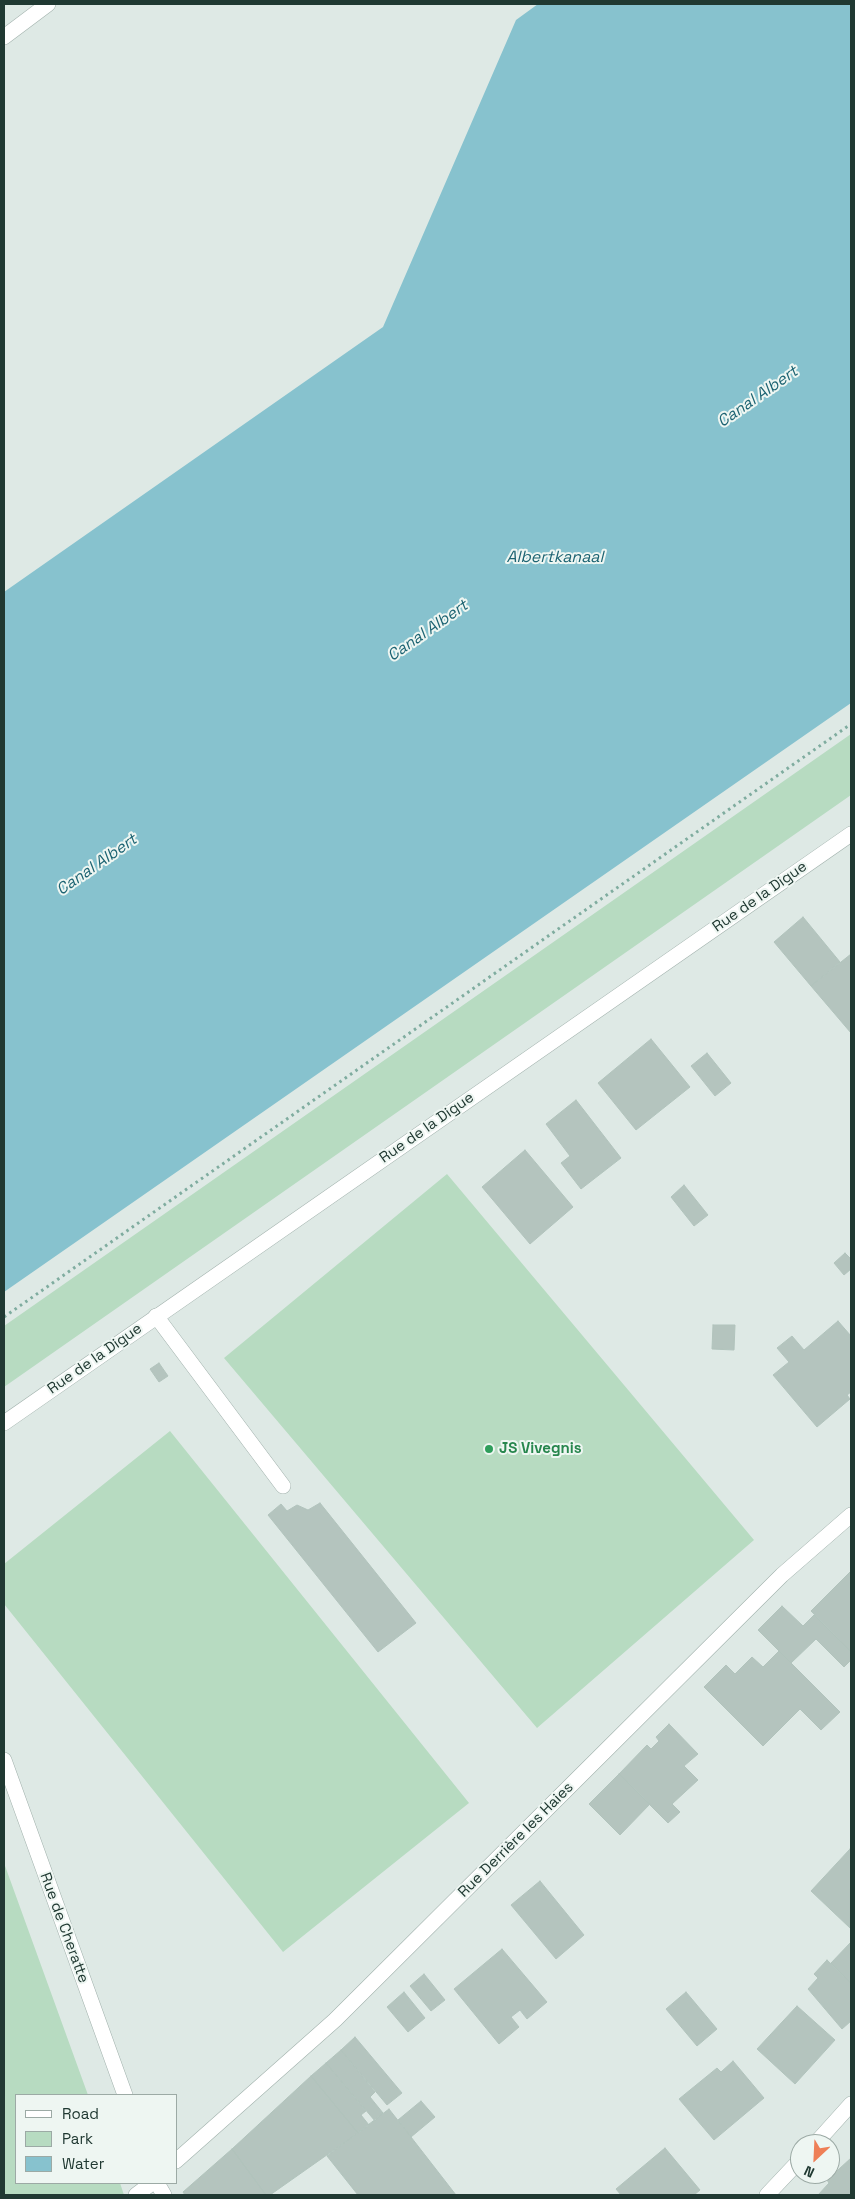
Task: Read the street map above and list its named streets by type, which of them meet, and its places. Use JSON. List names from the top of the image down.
{
  "streets": {
    "street": ["Rue de la Digue", "Rue Derrière les Haies", "Rue de Cheratte"]
  },
  "water": ["Canal Albert", "Albertkanaal"],
  "places": ["JS Vivegnis"],
  "legend": ["Road", "Park", "Water"],
  "north": "bottom left"
}
